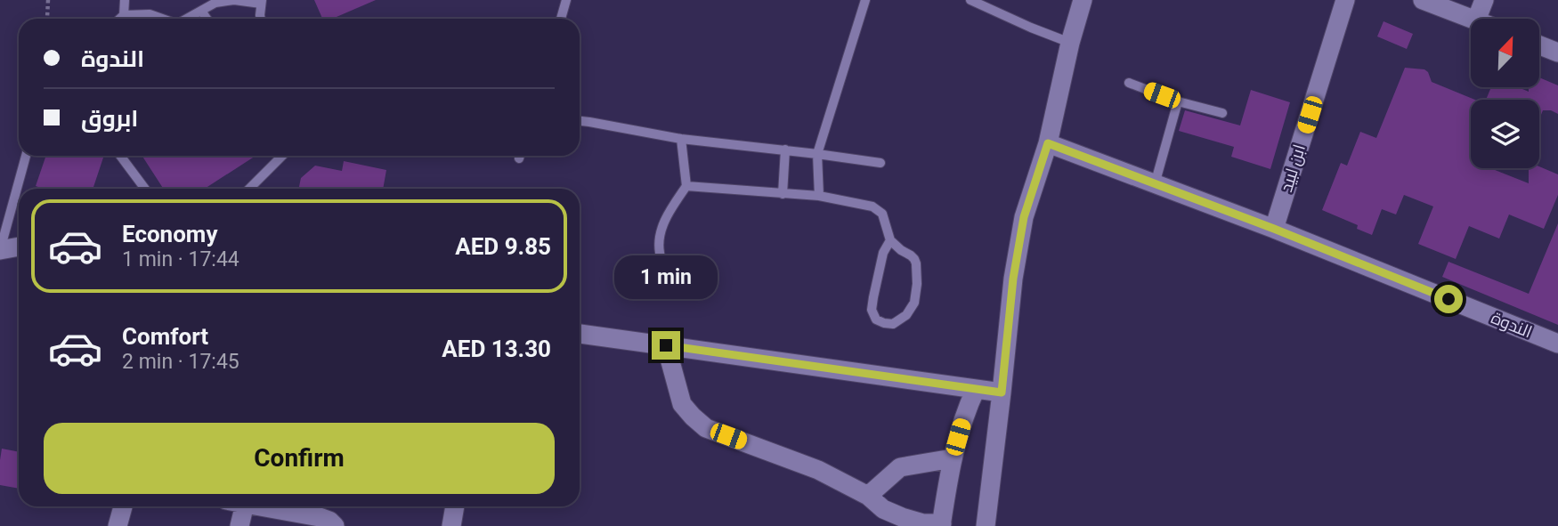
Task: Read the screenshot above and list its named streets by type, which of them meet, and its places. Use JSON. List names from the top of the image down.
{
  "streets": {
    "street": ["ابن لبيد", "الندوة"]
  },
  "crossings": [
    ["ابن لبيد", "الندوة"]
  ],
  "north": "top right",
  "page": {
    "banner": ["الندوة", "ابروق"],
    "list": [
      {
        "name": "Economy",
        "note": "1 min · 17:44",
        "value": "AED 9.85"
      },
      {
        "name": "Comfort",
        "note": "2 min · 17:45",
        "value": "AED 13.30"
      }
    ],
    "bubble": "1 min",
    "buttons": "Confirm"
  }
}
